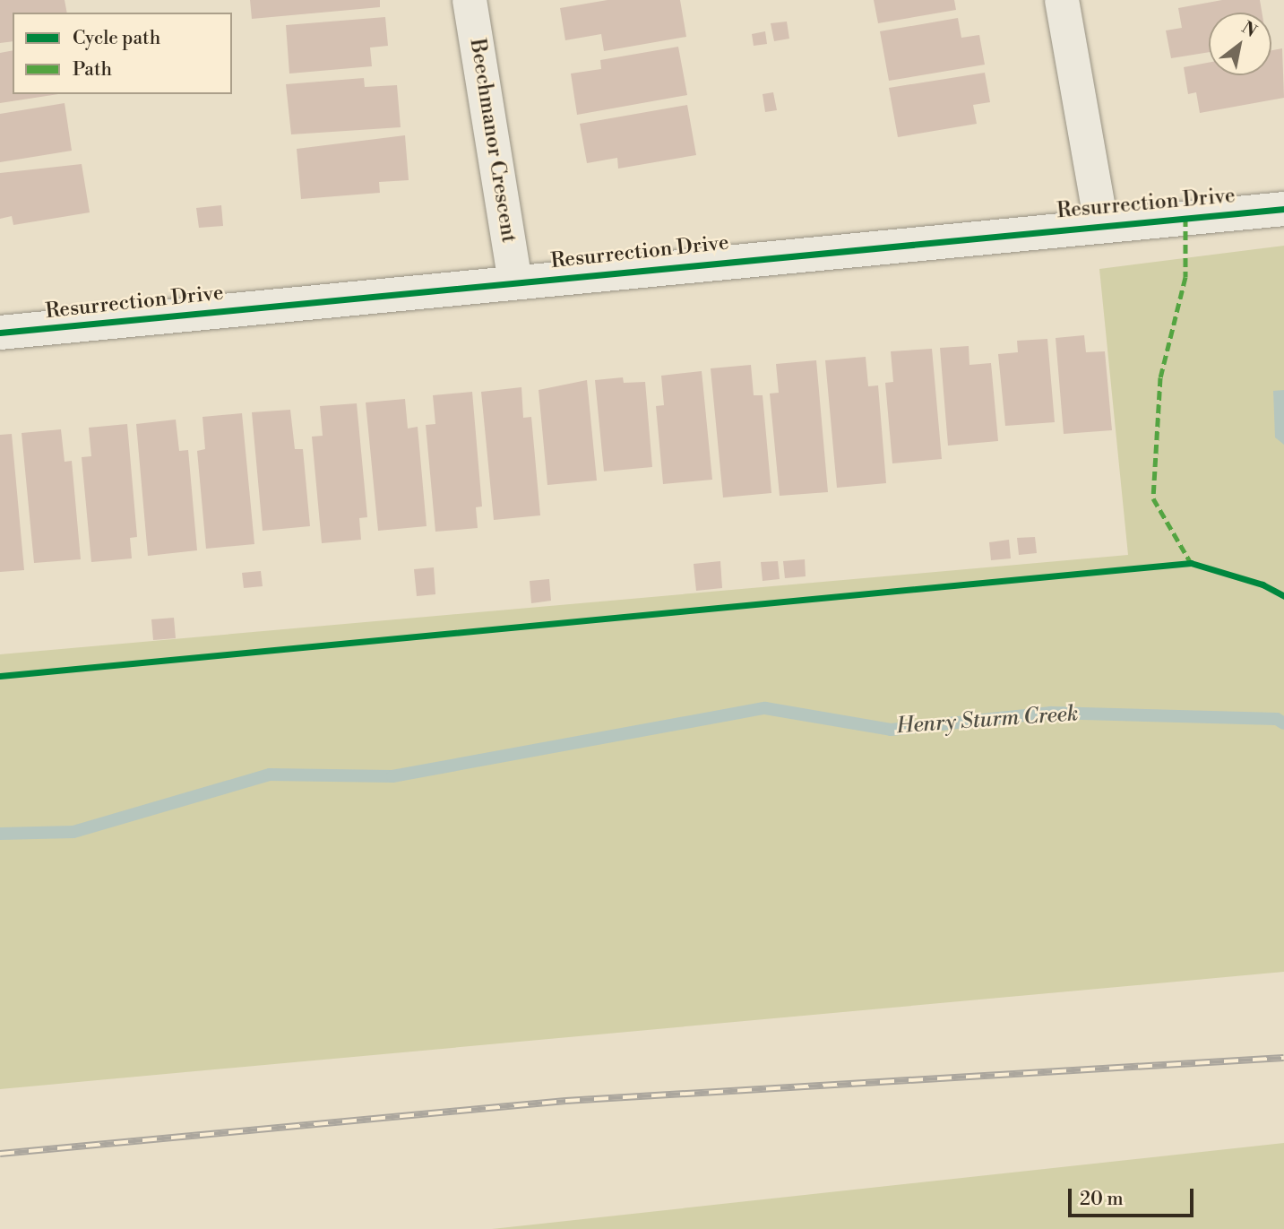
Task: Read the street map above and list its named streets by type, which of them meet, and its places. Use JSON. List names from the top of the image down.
{
  "streets": {
    "street": ["Beechmanor Crescent", "Resurrection Drive"]
  },
  "crossings": [
    ["Beechmanor Crescent", "Resurrection Drive"]
  ],
  "water": ["Henry Sturm Creek"],
  "legend": ["Cycle path", "Path"],
  "scale_bar": "20 m",
  "north": "top right"
}
